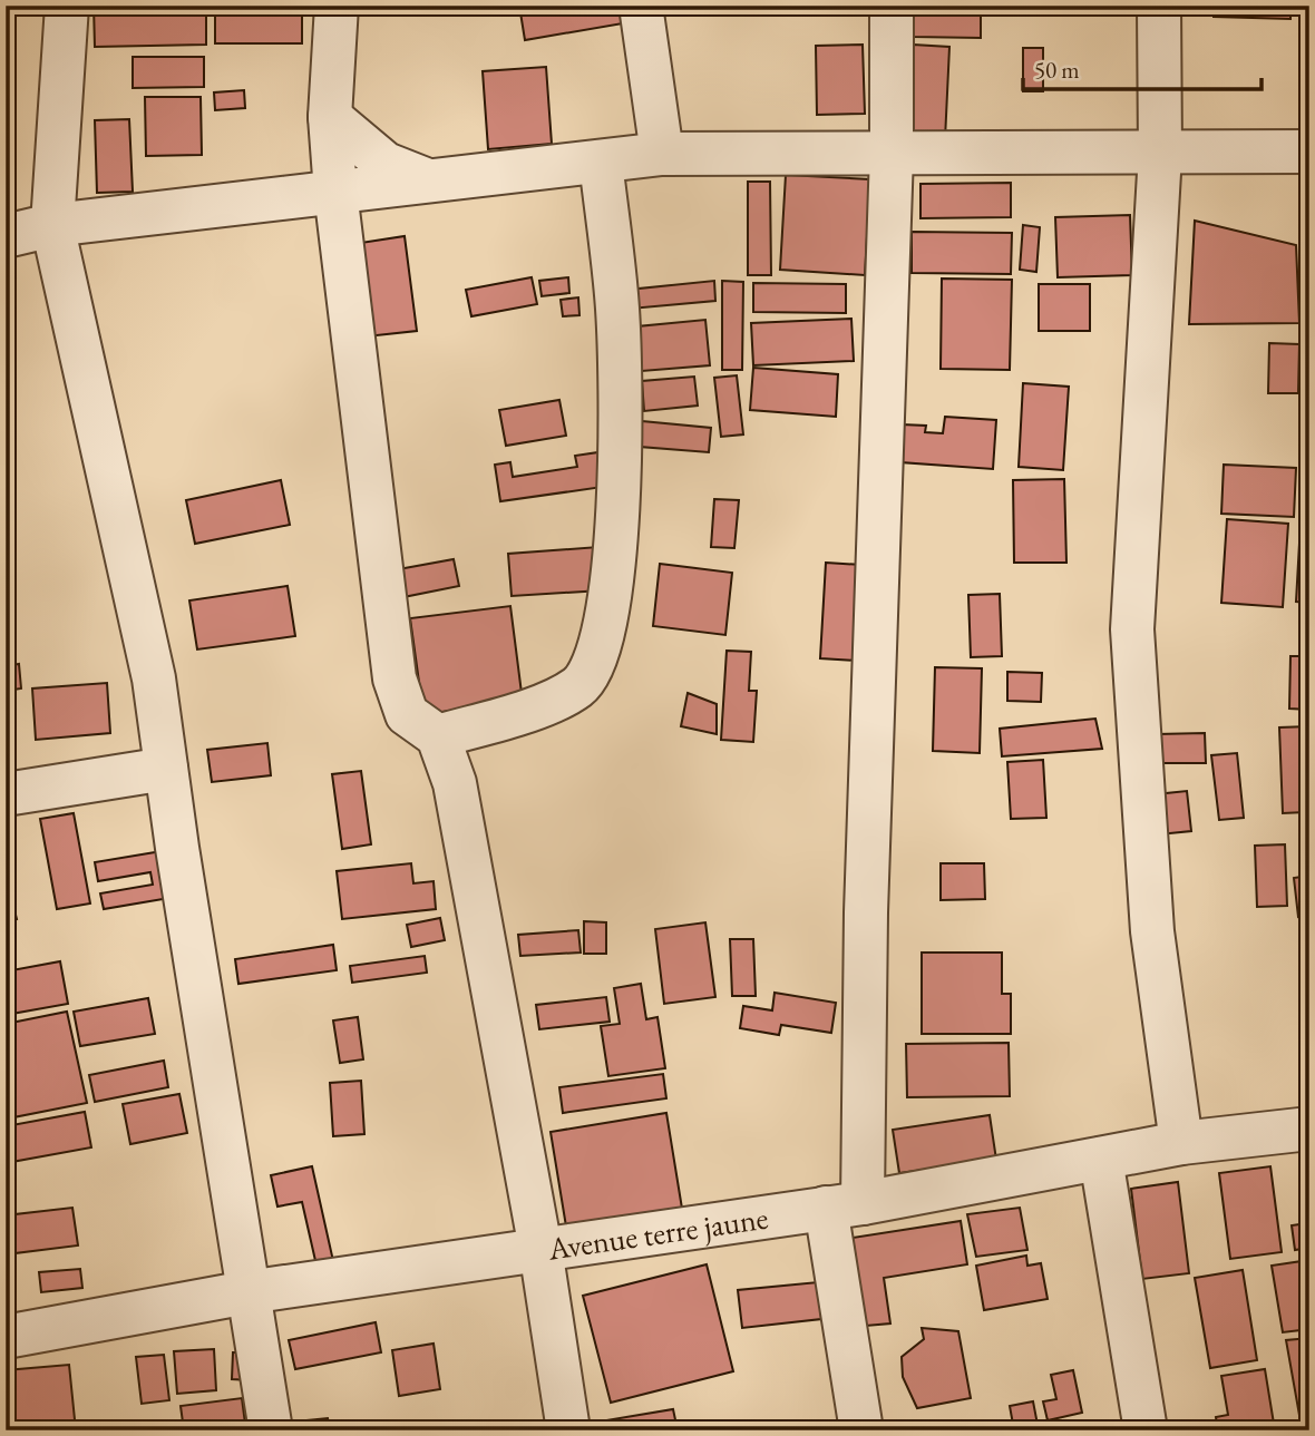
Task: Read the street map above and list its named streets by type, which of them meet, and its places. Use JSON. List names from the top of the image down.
{
  "streets": {
    "street": ["Avenue terre jaune"]
  },
  "scale_bar": "50 m"
}
